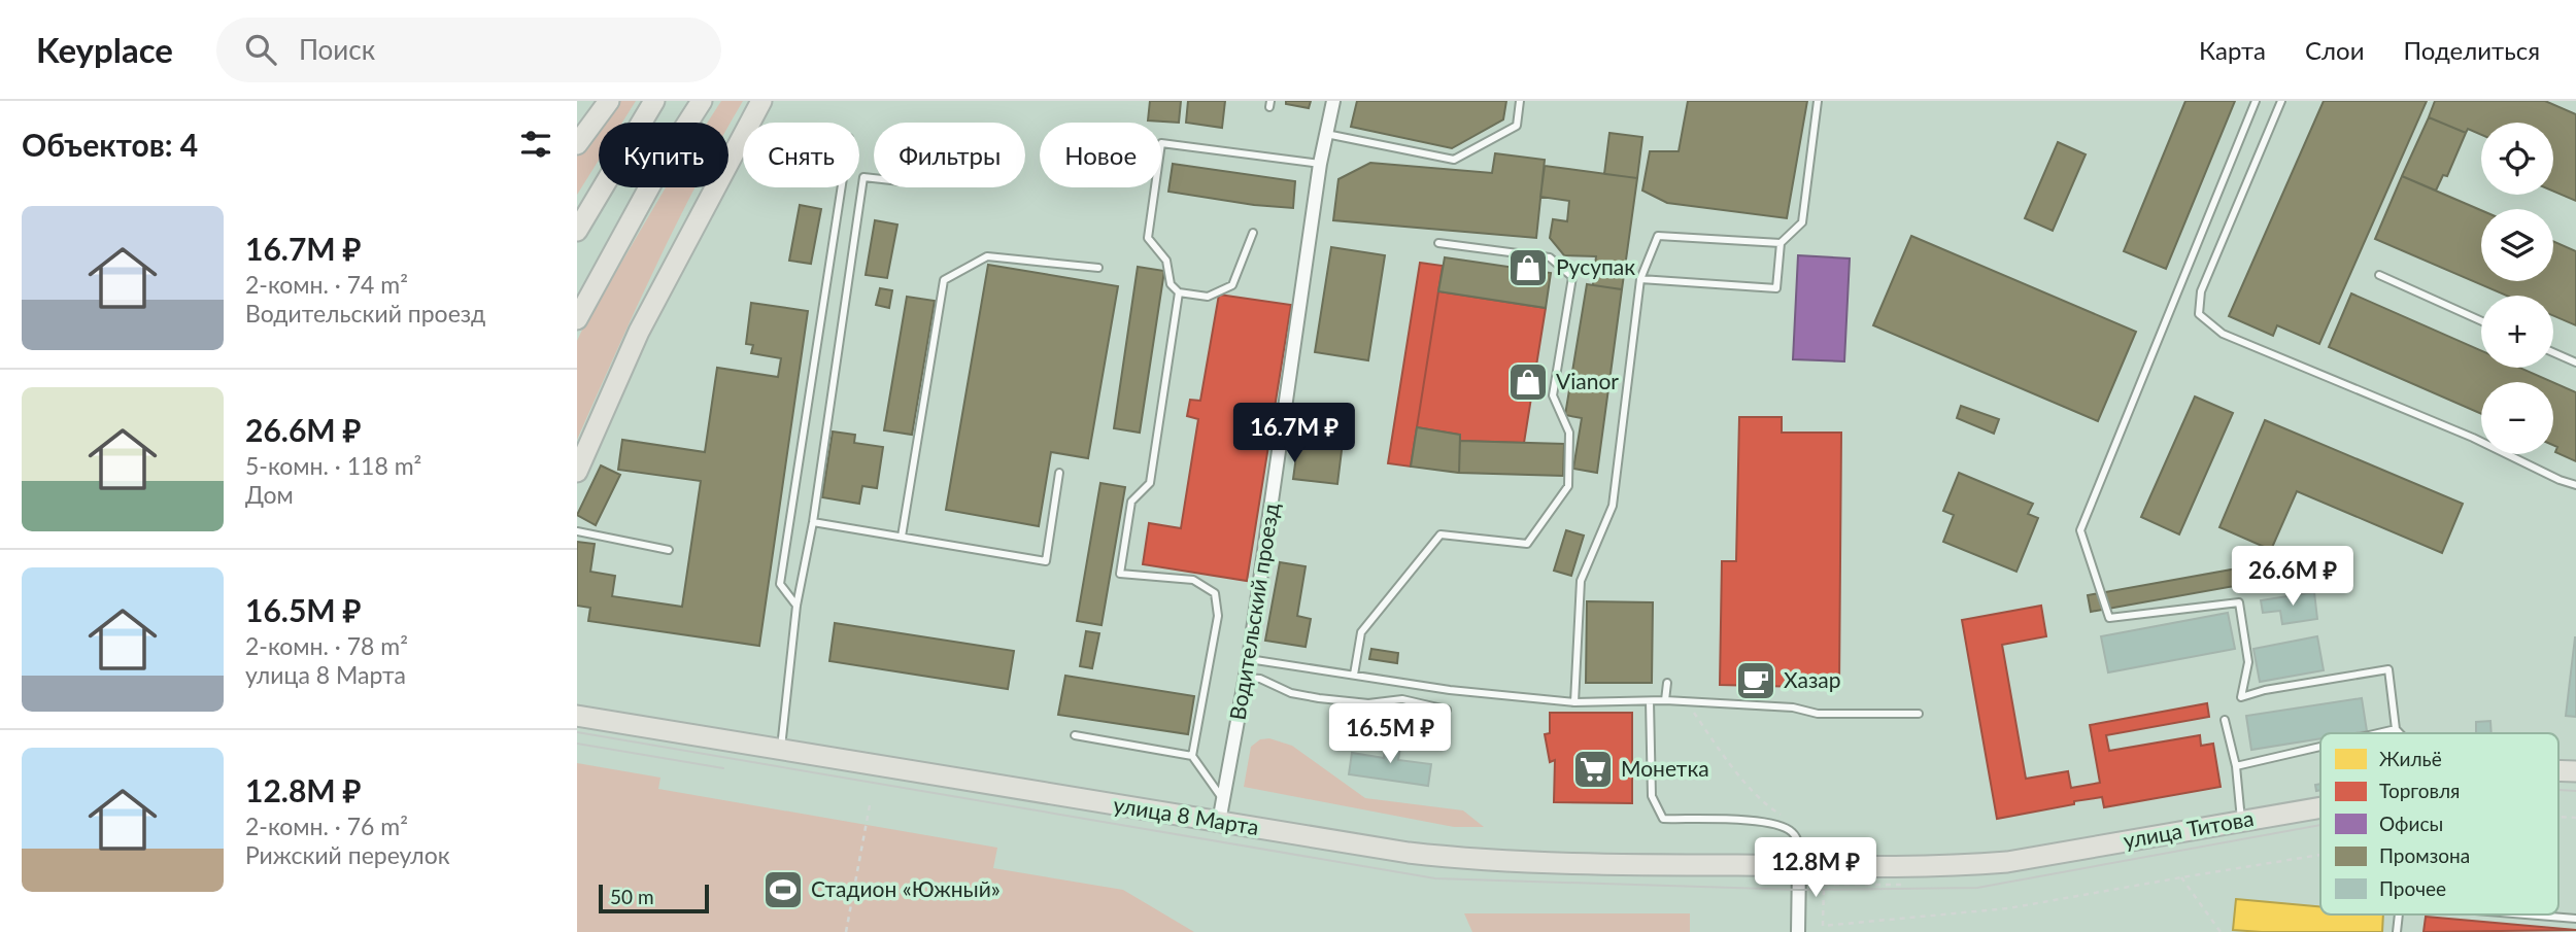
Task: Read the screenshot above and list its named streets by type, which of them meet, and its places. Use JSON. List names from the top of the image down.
{
  "streets": {
    "main road": ["улица 8 Марта", "улица Титова"],
    "street": ["Водительский проезд"]
  },
  "crossings": [
    ["Водительский проезд", "улица 8 Марта"],
    ["улица 8 Марта", "улица Титова"]
  ],
  "places": {
    "shop": ["Русупак", "Vianor"],
    "cafe": ["Хазар"],
    "supermarket": ["Монетка"],
    "sports": ["Стадион «Южный»"]
  },
  "legend": [
    "Жильё",
    "Торговля",
    "Офисы",
    "Промзона",
    "Прочее"
  ],
  "scale_bar": "50 m",
  "page": {
    "header": "Keyplace",
    "search": "Поиск",
    "nav": ["Карта", "Слои", "Поделиться"],
    "heading": "Объектов: 4",
    "map_buttons": ["+", "−"],
    "chip": [
      "Купить",
      "Снять",
      "Фильтры",
      "Новое"
    ],
    "list": [
      {
        "name": "16.7M ₽",
        "note": "2-комн. · 74 m² · Водительский проезд"
      },
      {
        "name": "26.6M ₽",
        "note": "5-комн. · 118 m² · Дом"
      },
      {
        "name": "16.5M ₽",
        "note": "2-комн. · 78 m² · улица 8 Марта"
      },
      {
        "name": "12.8M ₽",
        "note": "2-комн. · 76 m² · Рижский переулок"
      }
    ],
    "price": [
      "16.7M ₽",
      "26.6M ₽",
      "16.5M ₽",
      "12.8M ₽"
    ],
    "scale": "50 m"
  }
}
